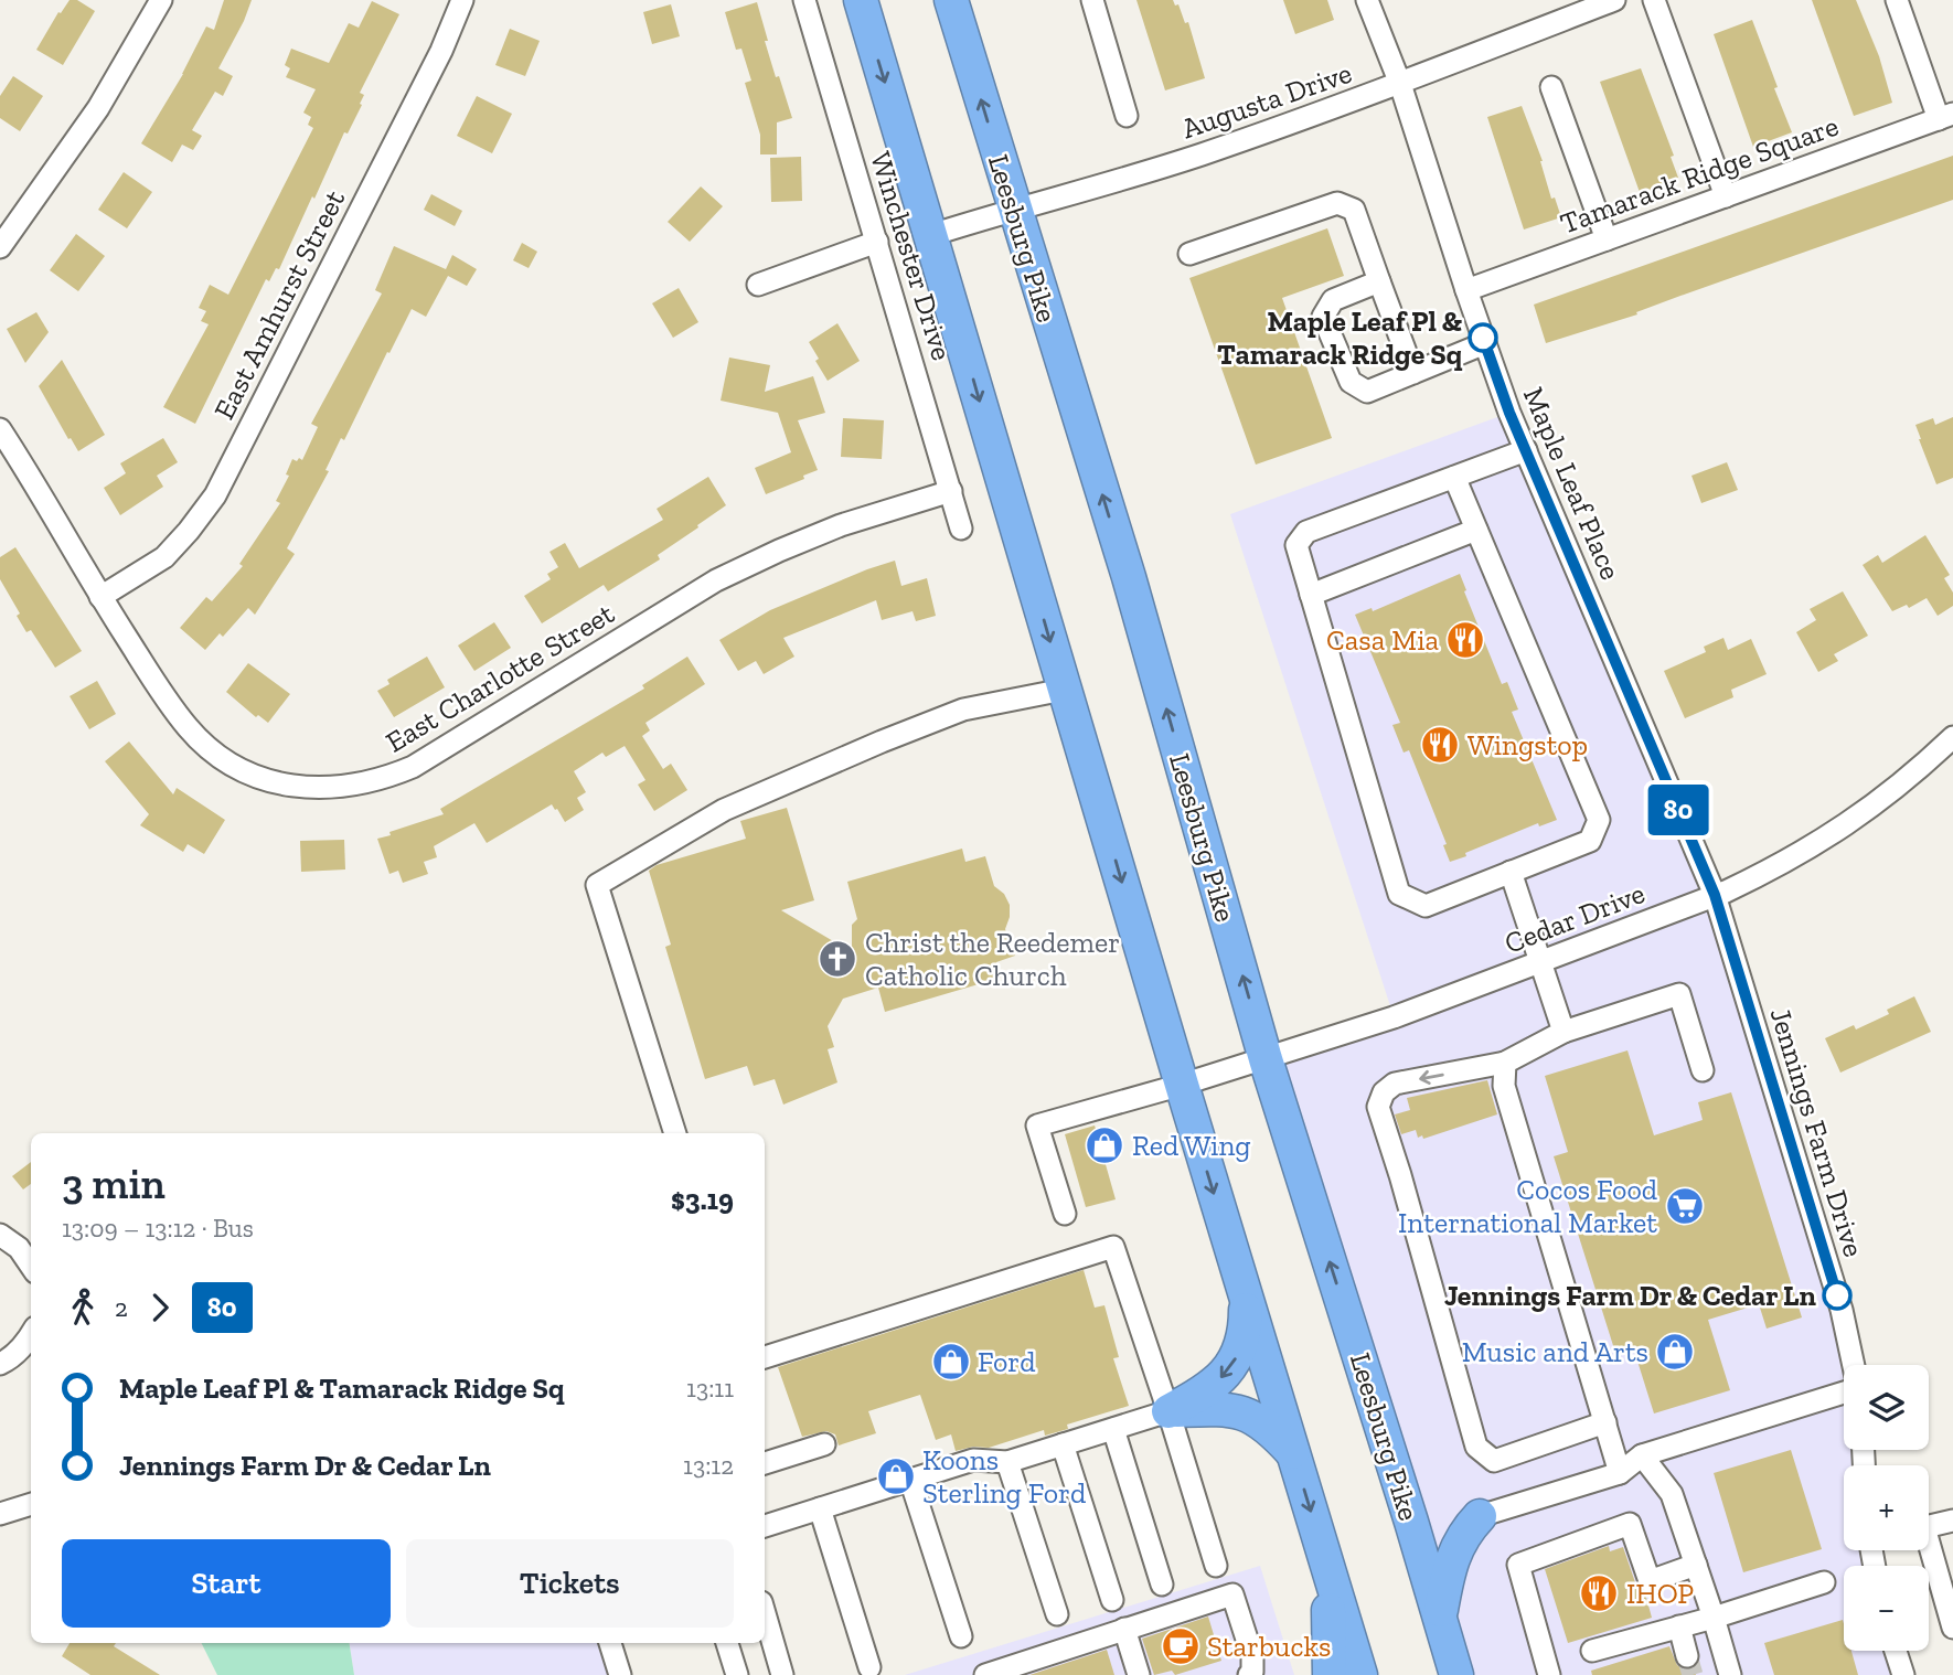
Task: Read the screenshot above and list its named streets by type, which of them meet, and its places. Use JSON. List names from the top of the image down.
{
  "streets": {
    "highway": ["Leesburg Pike"],
    "street": [
      "Augusta Drive",
      "Tamarack Ridge Square",
      "Winchester Drive",
      "East Amhurst Street",
      "Maple Leaf Place",
      "East Charlotte Street",
      "Cedar Drive",
      "Jennings Farm Drive"
    ]
  },
  "crossings": [
    ["Augusta Drive", "Leesburg Pike"],
    ["Augusta Drive", "Maple Leaf Place"],
    ["Tamarack Ridge Square", "Maple Leaf Place"],
    ["Leesburg Pike", "Cedar Drive"],
    ["Winchester Drive", "East Charlotte Street"],
    ["East Amhurst Street", "East Charlotte Street"],
    ["Maple Leaf Place", "Cedar Drive"],
    ["Maple Leaf Place", "Jennings Farm Drive"],
    ["Cedar Drive", "Jennings Farm Drive"]
  ],
  "places": {
    "other": ["Maple Leaf Pl & Tamarack Ridge Sq", "Jennings Farm Dr & Cedar Ln"],
    "restaurant": ["Casa Mia", "Wingstop", "IHOP"],
    "church": ["Christ the Reedemer Catholic Church"],
    "shop": [
      "Red Wing",
      "Music and Arts",
      "Ford",
      "Koons Sterling Ford"
    ],
    "supermarket": ["Cocos Food International Market"],
    "cafe": ["Starbucks"]
  },
  "lines": ["bus line 80"],
  "page": {
    "on_map": "80",
    "heading": ["3 min", "13:09 – 13:12 · Bus", "$3.19"],
    "legs": ["2", "80"],
    "list": [
      {
        "name": "Maple Leaf Pl & Tamarack Ridge Sq",
        "value": "13:11"
      },
      {
        "name": "Jennings Farm Dr & Cedar Ln",
        "value": "13:12"
      }
    ],
    "map_buttons": ["+", "−"],
    "buttons": ["Start", "Tickets"]
  }
}
